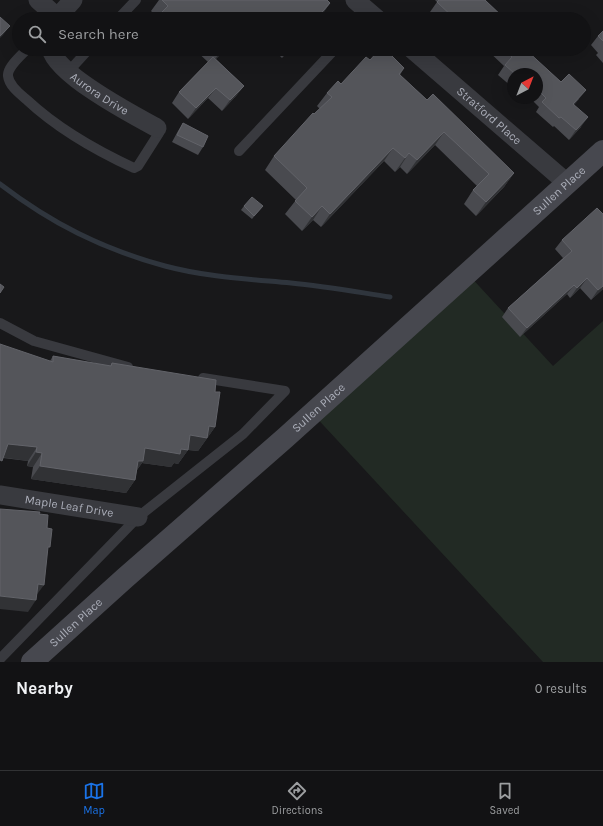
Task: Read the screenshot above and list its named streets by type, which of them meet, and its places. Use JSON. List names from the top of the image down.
{
  "streets": {
    "street": [
      "Aurora Drive",
      "Stratford Place",
      "Sullen Place",
      "Maple Leaf Drive"
    ]
  },
  "crossings": [
    ["Stratford Place", "Sullen Place"]
  ],
  "north": "top right",
  "page": {
    "search": "Search here",
    "heading": ["Nearby", "0 results"],
    "nav": ["Map", "Directions", "Saved"]
  }
}
